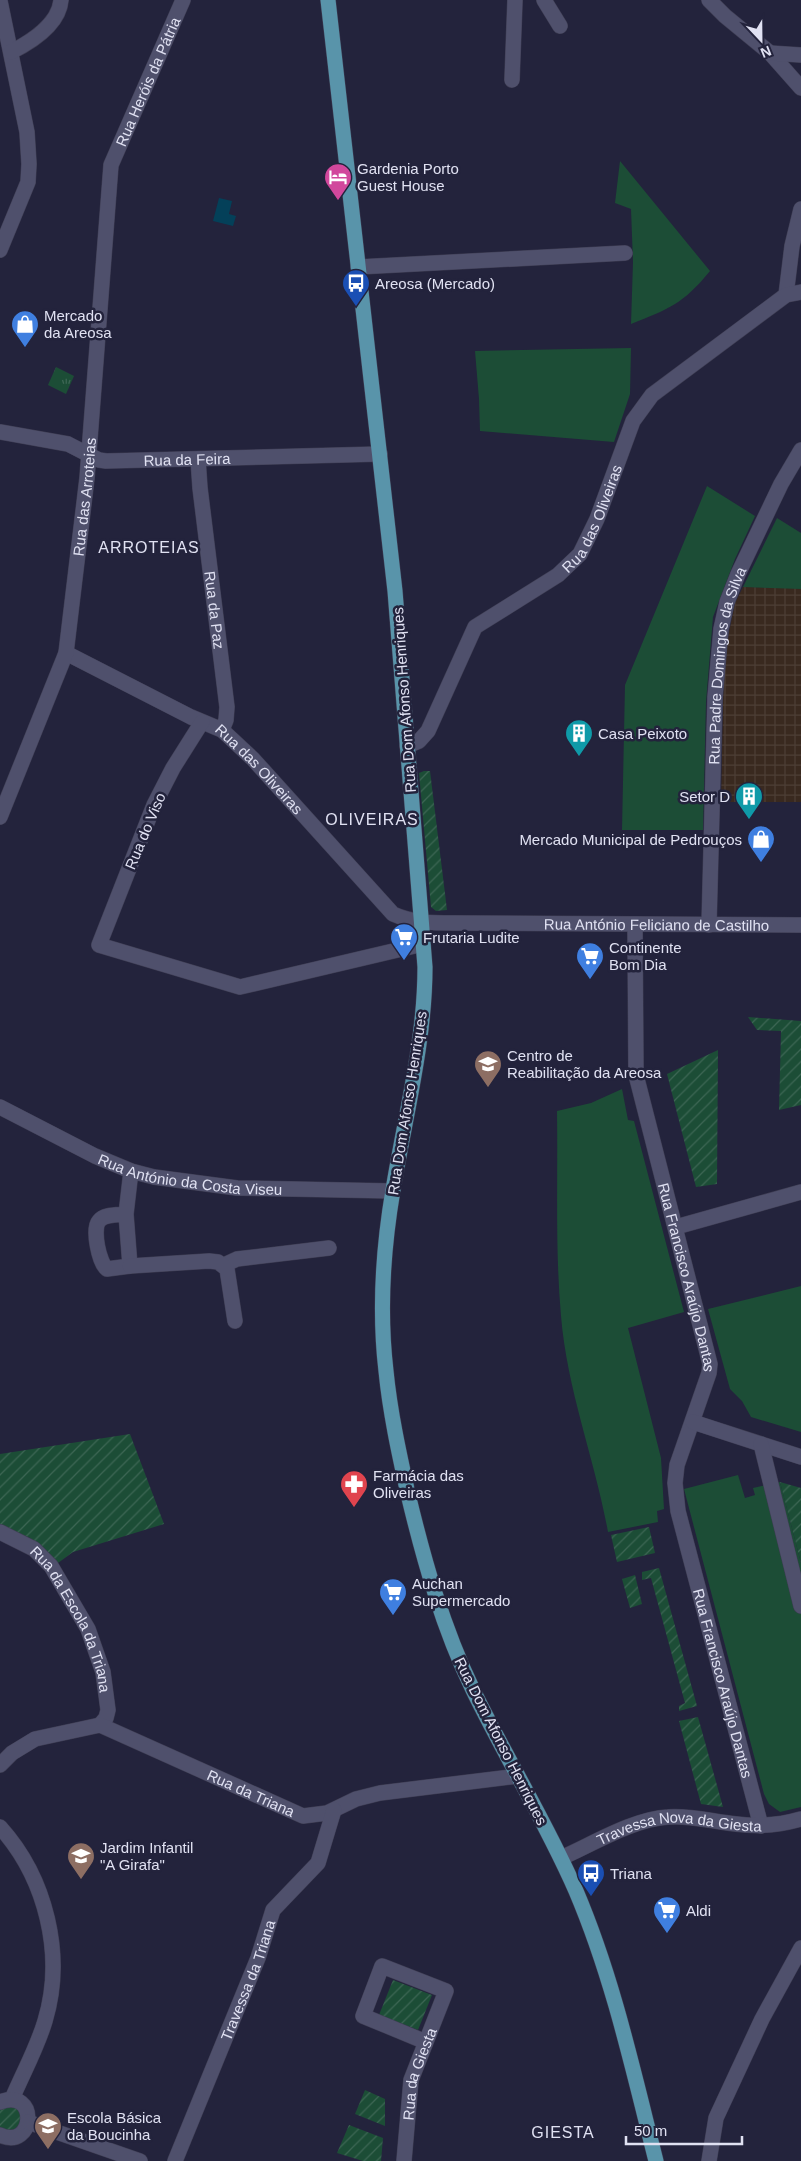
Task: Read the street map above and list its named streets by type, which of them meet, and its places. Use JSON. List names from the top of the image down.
{
  "streets": {
    "main road": ["Rua Dom Afonso Henriques"],
    "street": [
      "Rua Heróis da Pátria",
      "Rua da Feira",
      "Rua das Arroteias",
      "Rua das Oliveiras",
      "Rua da Paz",
      "Rua Padre Domingos da Silva",
      "Rua do Viso",
      "Rua António Feliciano de Castilho",
      "Rua António da Costa Viseu",
      "Rua Francisco Araújo Dantas",
      "Rua da Escola da Triana",
      "Rua da Triana",
      "Travessa Nova da Giesta",
      "Travessa da Triana",
      "Rua da Giesta"
    ]
  },
  "crossings": [
    ["Rua Heróis da Pátria", "Rua das Arroteias"],
    ["Rua da Feira", "Rua das Arroteias"],
    ["Rua da Feira", "Rua da Paz"],
    ["Rua da Feira", "Rua Dom Afonso Henriques"],
    ["Rua das Arroteias", "Rua das Oliveiras"],
    ["Rua das Oliveiras", "Rua da Paz"],
    ["Rua das Oliveiras", "Rua Dom Afonso Henriques"],
    ["Rua das Oliveiras", "Rua do Viso"],
    ["Rua das Oliveiras", "Rua António Feliciano de Castilho"],
    ["Rua Padre Domingos da Silva", "Rua António Feliciano de Castilho"],
    ["Rua Dom Afonso Henriques", "Rua do Viso"],
    ["Rua Dom Afonso Henriques", "Rua António Feliciano de Castilho"],
    ["Rua Dom Afonso Henriques", "Rua António da Costa Viseu"],
    ["Rua Dom Afonso Henriques", "Rua da Triana"],
    ["Rua Dom Afonso Henriques", "Travessa Nova da Giesta"],
    ["Rua António Feliciano de Castilho", "Rua Francisco Araújo Dantas"],
    ["Rua Francisco Araújo Dantas", "Travessa Nova da Giesta"],
    ["Rua da Escola da Triana", "Rua da Triana"],
    ["Rua da Triana", "Travessa da Triana"]
  ],
  "districts": ["ARROTEIAS", "OLIVEIRAS", "GIESTA"],
  "places": {
    "hotel": ["Gardenia Porto Guest House"],
    "bus stop": ["Areosa (Mercado)", "Triana"],
    "shop": ["Mercado da Areosa", "Mercado Municipal de Pedrouços"],
    "building": ["Casa Peixoto", "Setor D"],
    "supermarket": [
      "Frutaria Ludite",
      "Continente Bom Dia",
      "Auchan Supermercado",
      "Aldi"
    ],
    "school or university": ["Centro de Reabilitação da Areosa", "Jardim Infantil \"A Girafa\"", "Escola Básica da Boucinha"],
    "pharmacy": ["Farmácia das Oliveiras"]
  },
  "scale_bar": "50 m",
  "north": "bottom"
}
